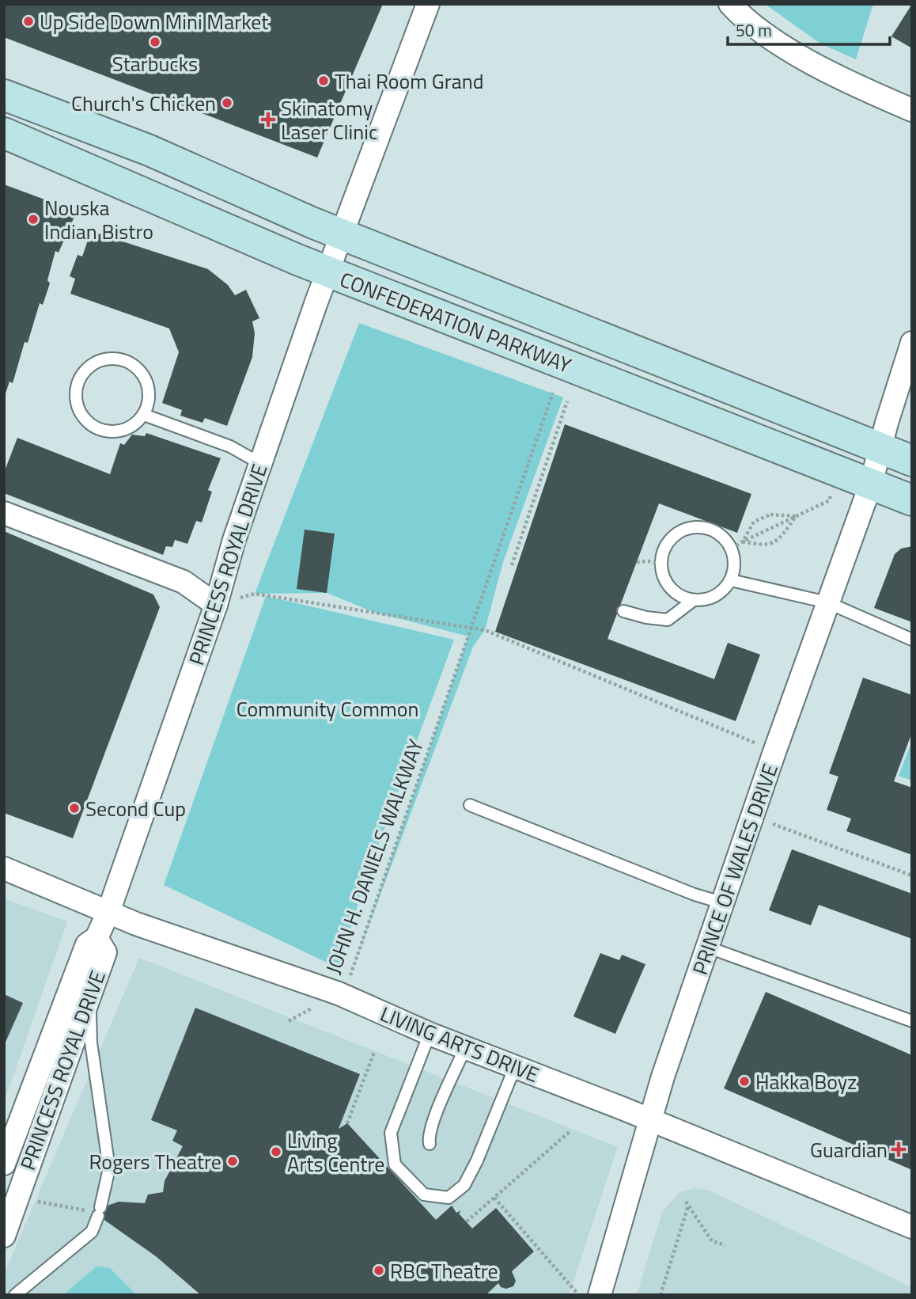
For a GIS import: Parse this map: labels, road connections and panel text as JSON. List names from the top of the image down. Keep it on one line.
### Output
{"streets":{"street":["CONFEDERATION PARKWAY","PRINCESS ROYAL DRIVE","PRINCE OF WALES DRIVE","LIVING ARTS DRIVE"],"path":["JOHN H. DANIELS WALKWAY"]},"crossings":[["CONFEDERATION PARKWAY","PRINCESS ROYAL DRIVE"],["CONFEDERATION PARKWAY","PRINCE OF WALES DRIVE"],["PRINCESS ROYAL DRIVE","LIVING ARTS DRIVE"],["JOHN H. DANIELS WALKWAY","LIVING ARTS DRIVE"],["PRINCE OF WALES DRIVE","LIVING ARTS DRIVE"]],"parks":["Community Common"],"places":{"other":["Up Side Down Mini Market","Starbucks","Thai Room Grand","Church's Chicken","Nouska Indian Bistro","Second Cup","Hakka Boyz","Living Arts Centre","Rogers Theatre","RBC Theatre"],"health":["Skinatomy Laser Clinic","Guardian"]},"scale_bar":"50 m"}
